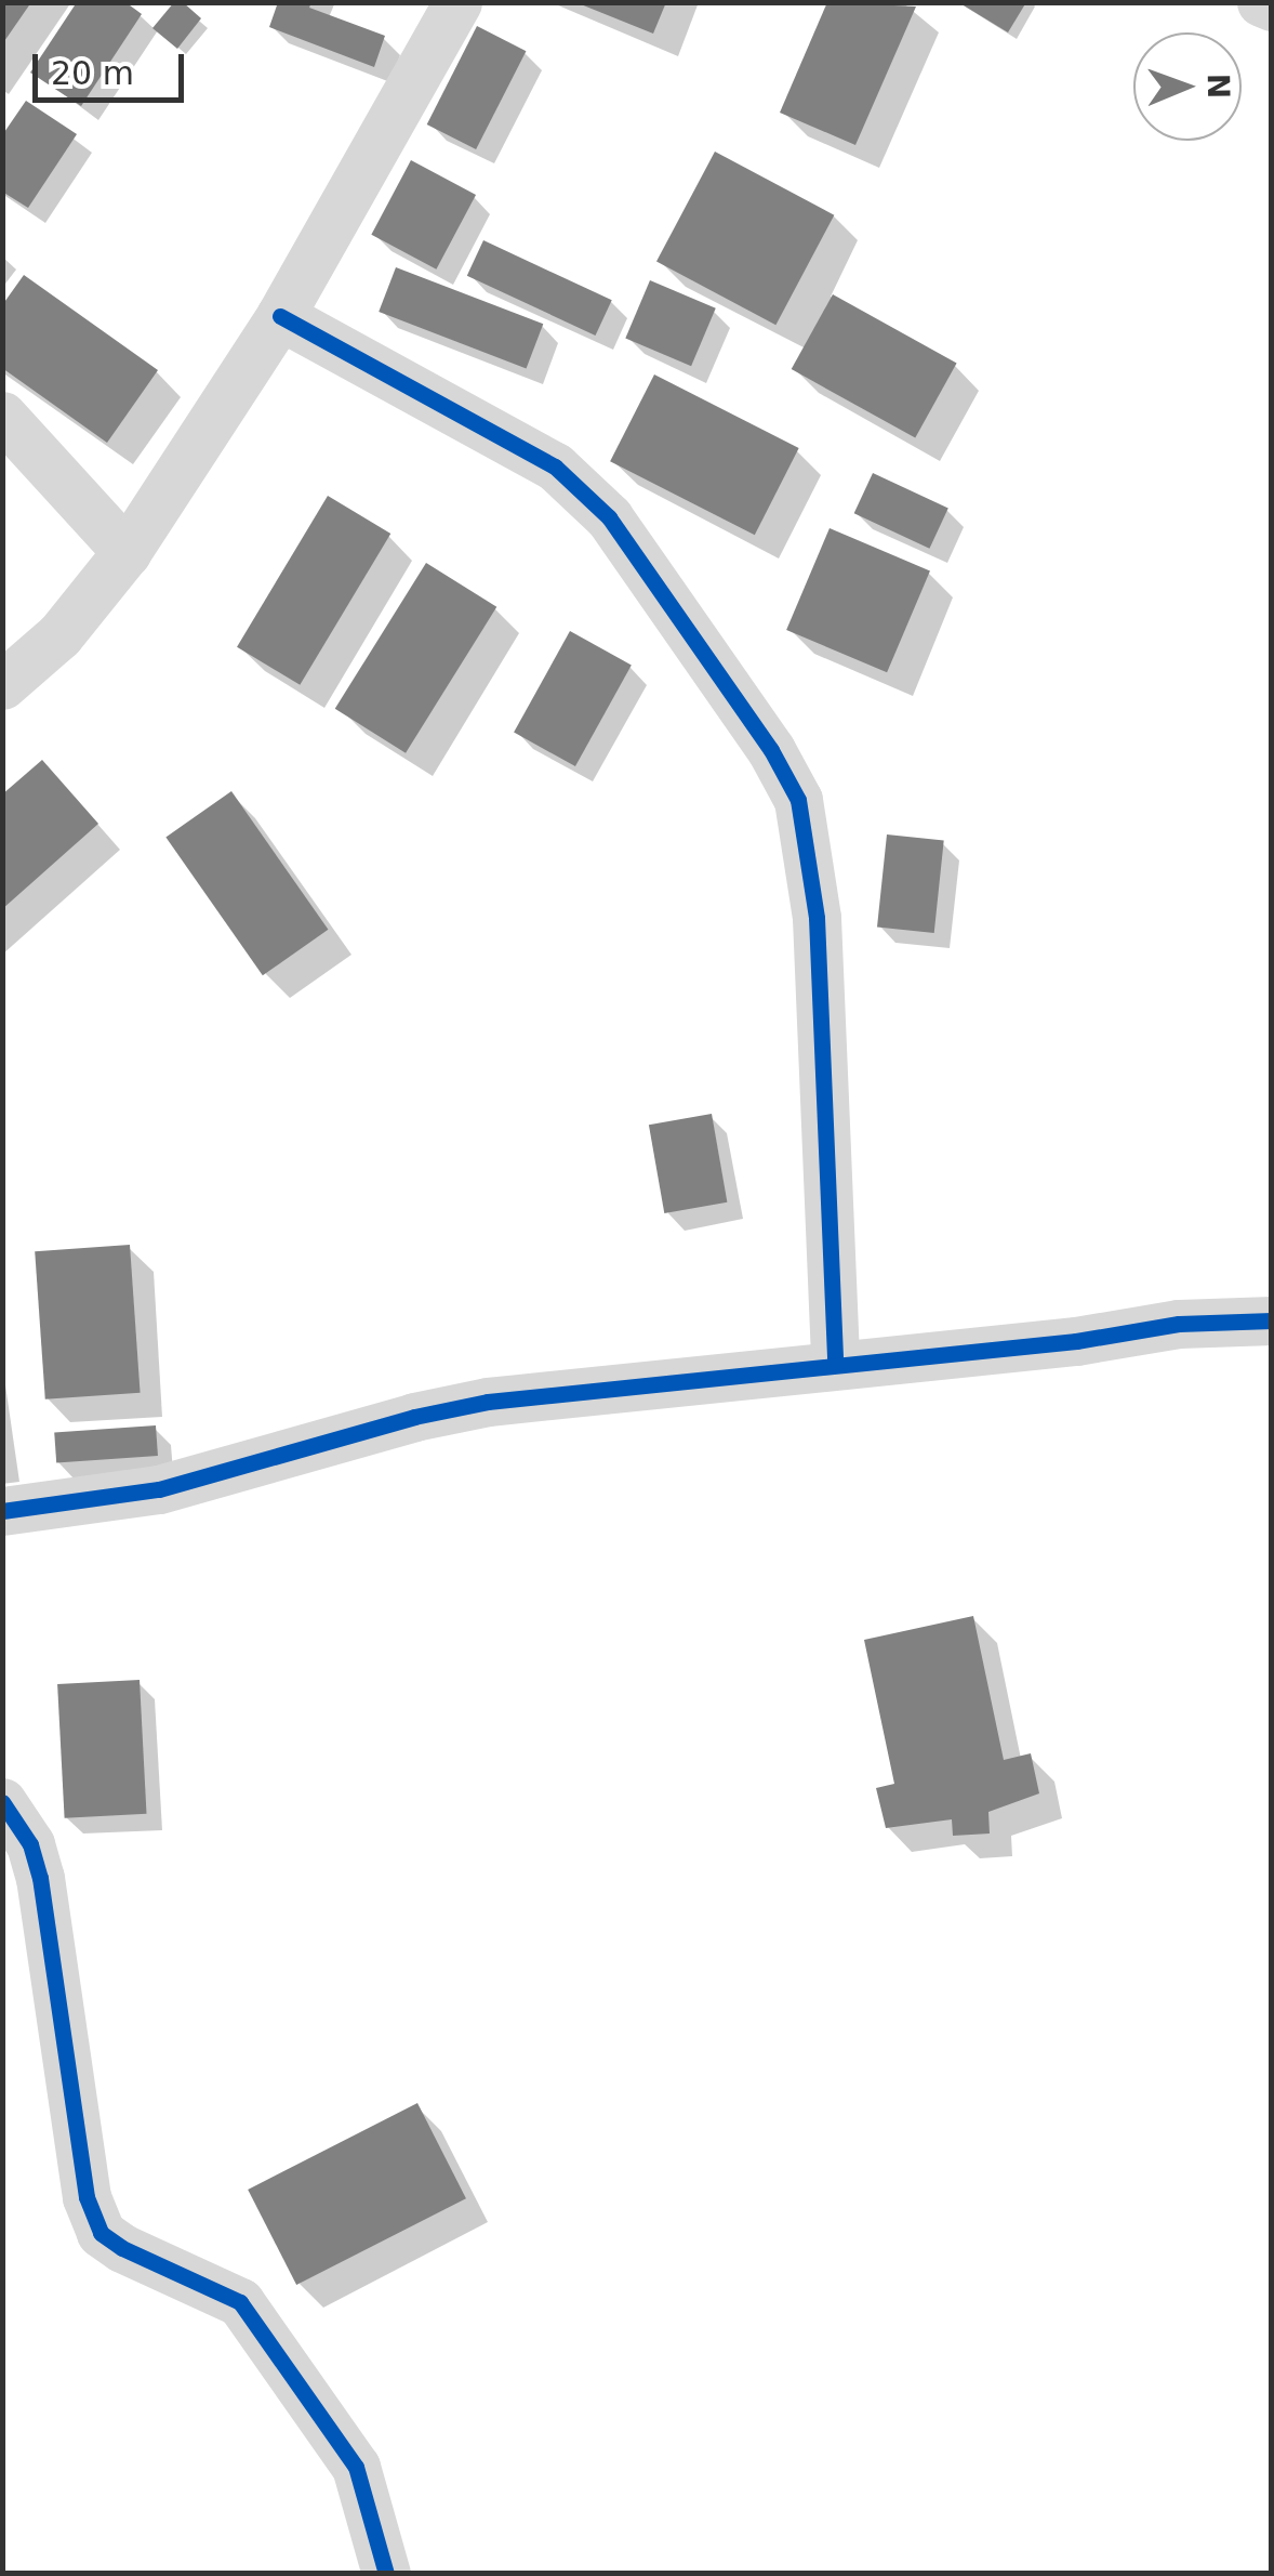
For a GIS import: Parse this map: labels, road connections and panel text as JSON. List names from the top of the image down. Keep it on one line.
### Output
{"scale_bar":"20 m","north":"right"}
